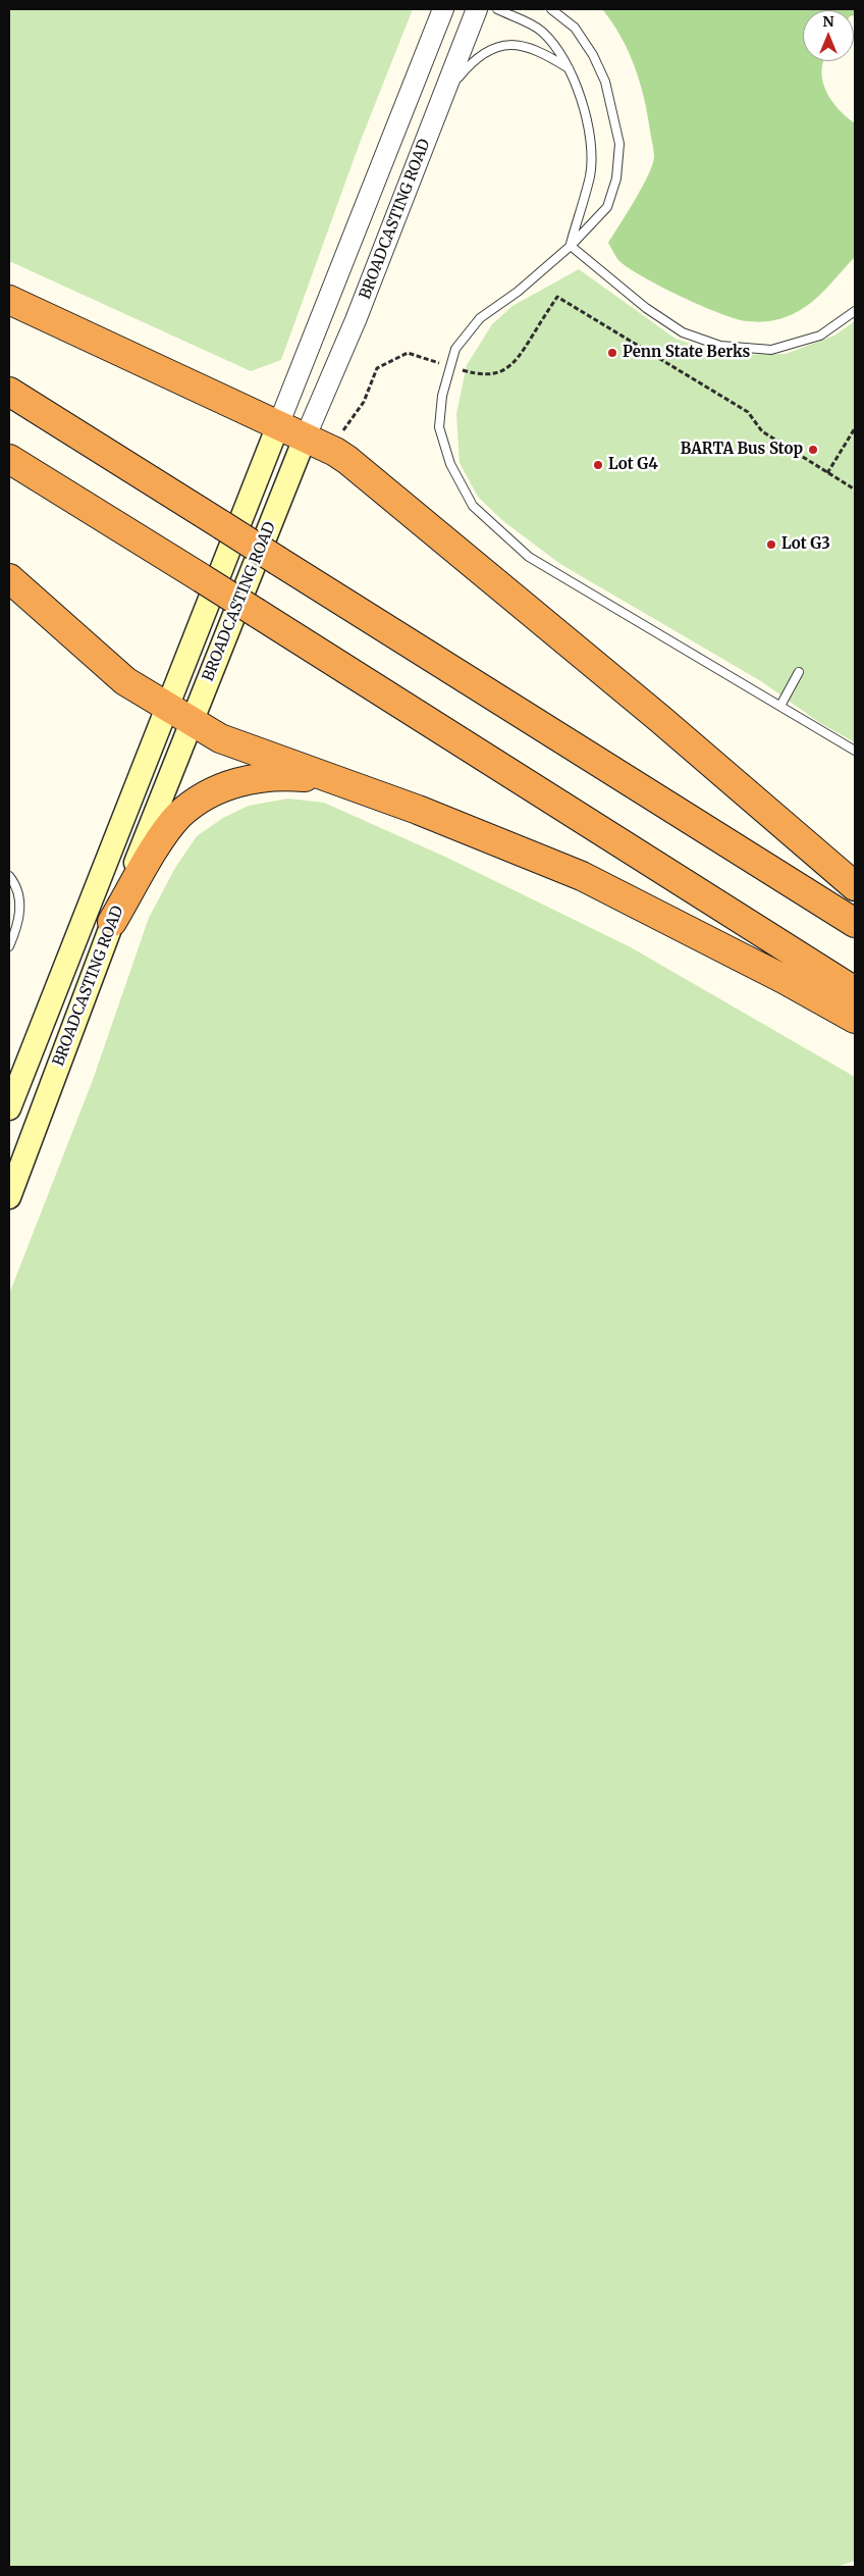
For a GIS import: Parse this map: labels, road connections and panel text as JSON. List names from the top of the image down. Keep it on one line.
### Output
{"streets":{"main road":["BROADCASTING ROAD"]},"places":["Penn State Berks","BARTA Bus Stop","Lot G4","Lot G3"],"north":"top"}
